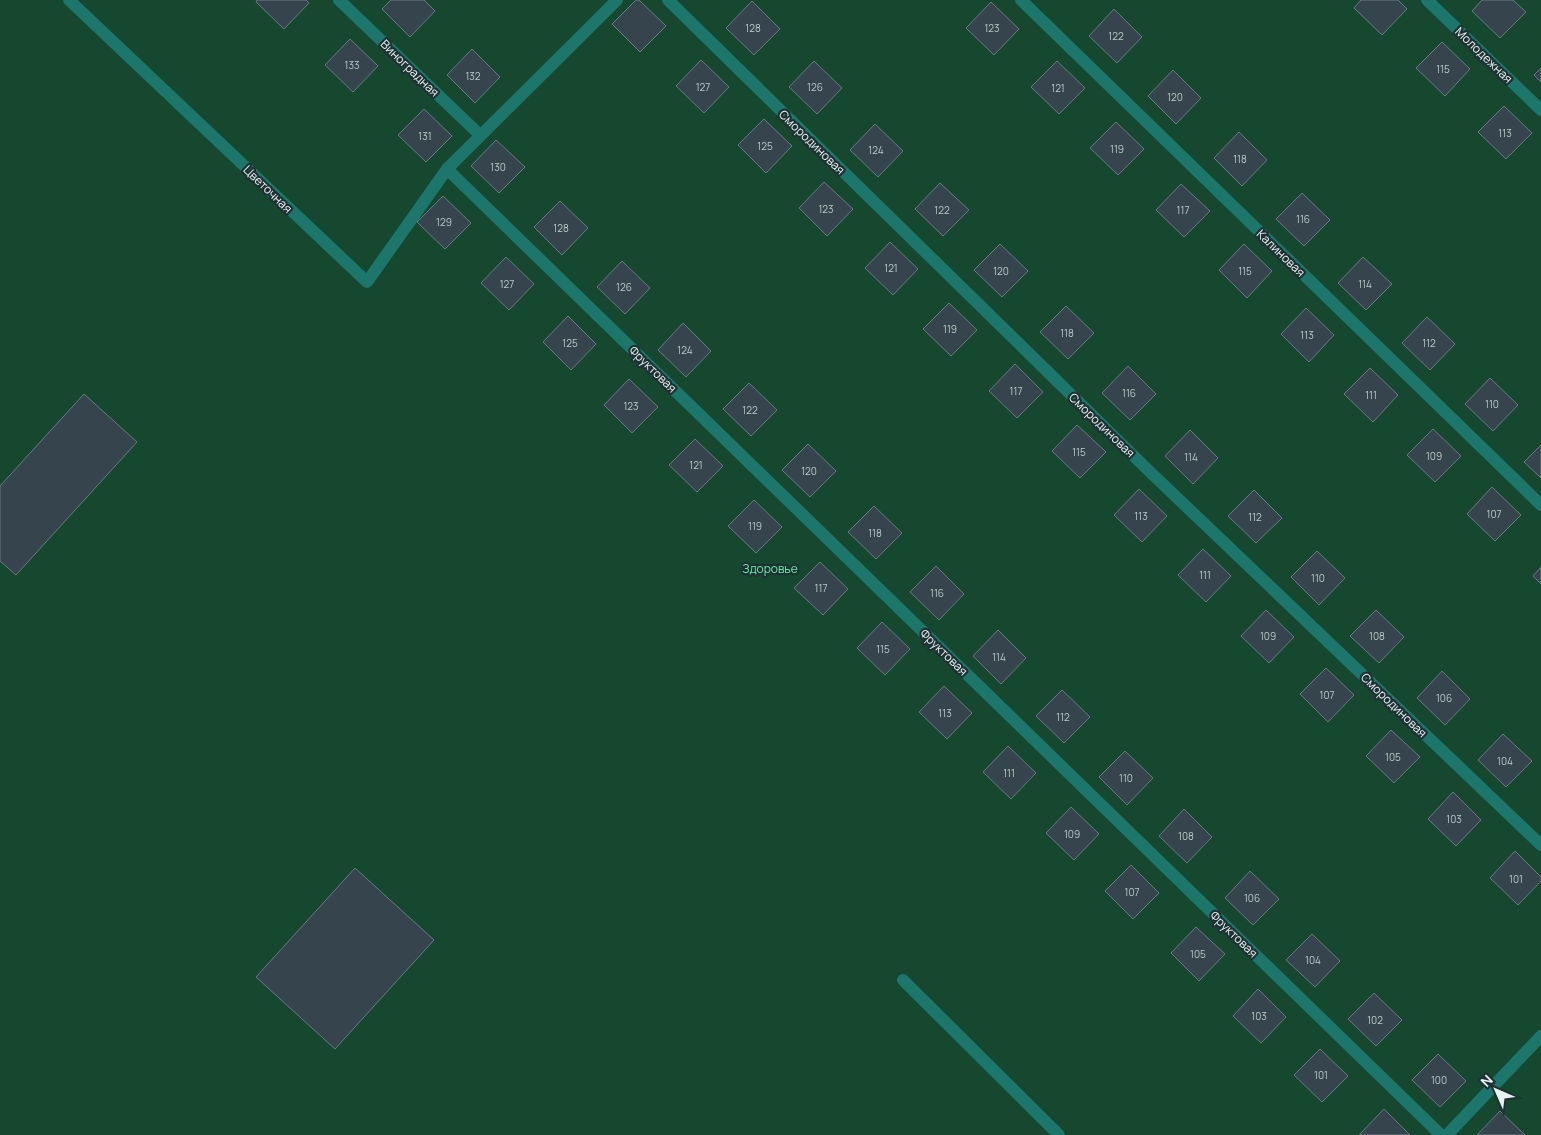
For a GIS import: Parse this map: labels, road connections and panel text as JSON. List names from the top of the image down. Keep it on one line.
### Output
{"streets":{"street":["Молодежная","Виноградная","Смородиновая","Цветочная","Калиновая","Фруктовая"]},"crossings":[["Цветочная","Фруктовая"]],"parks":["Здоровье"],"house_numbers":["128","123","122","133","115","132","127","126","121","120","113","131","125","119","124","118","130","123","122","117","116","129","128","121","120","115","127","114","126","119","118","113","125","112","124","117","116","111","110","123","122","115","109","114","121","120","107","113","112","119","118","111","110","117","116","109","108","115","114","107","106","113","112","105","104","111","110","103","109","108","101","107","106","105","104","103","102","101","100"],"north":"top left"}
